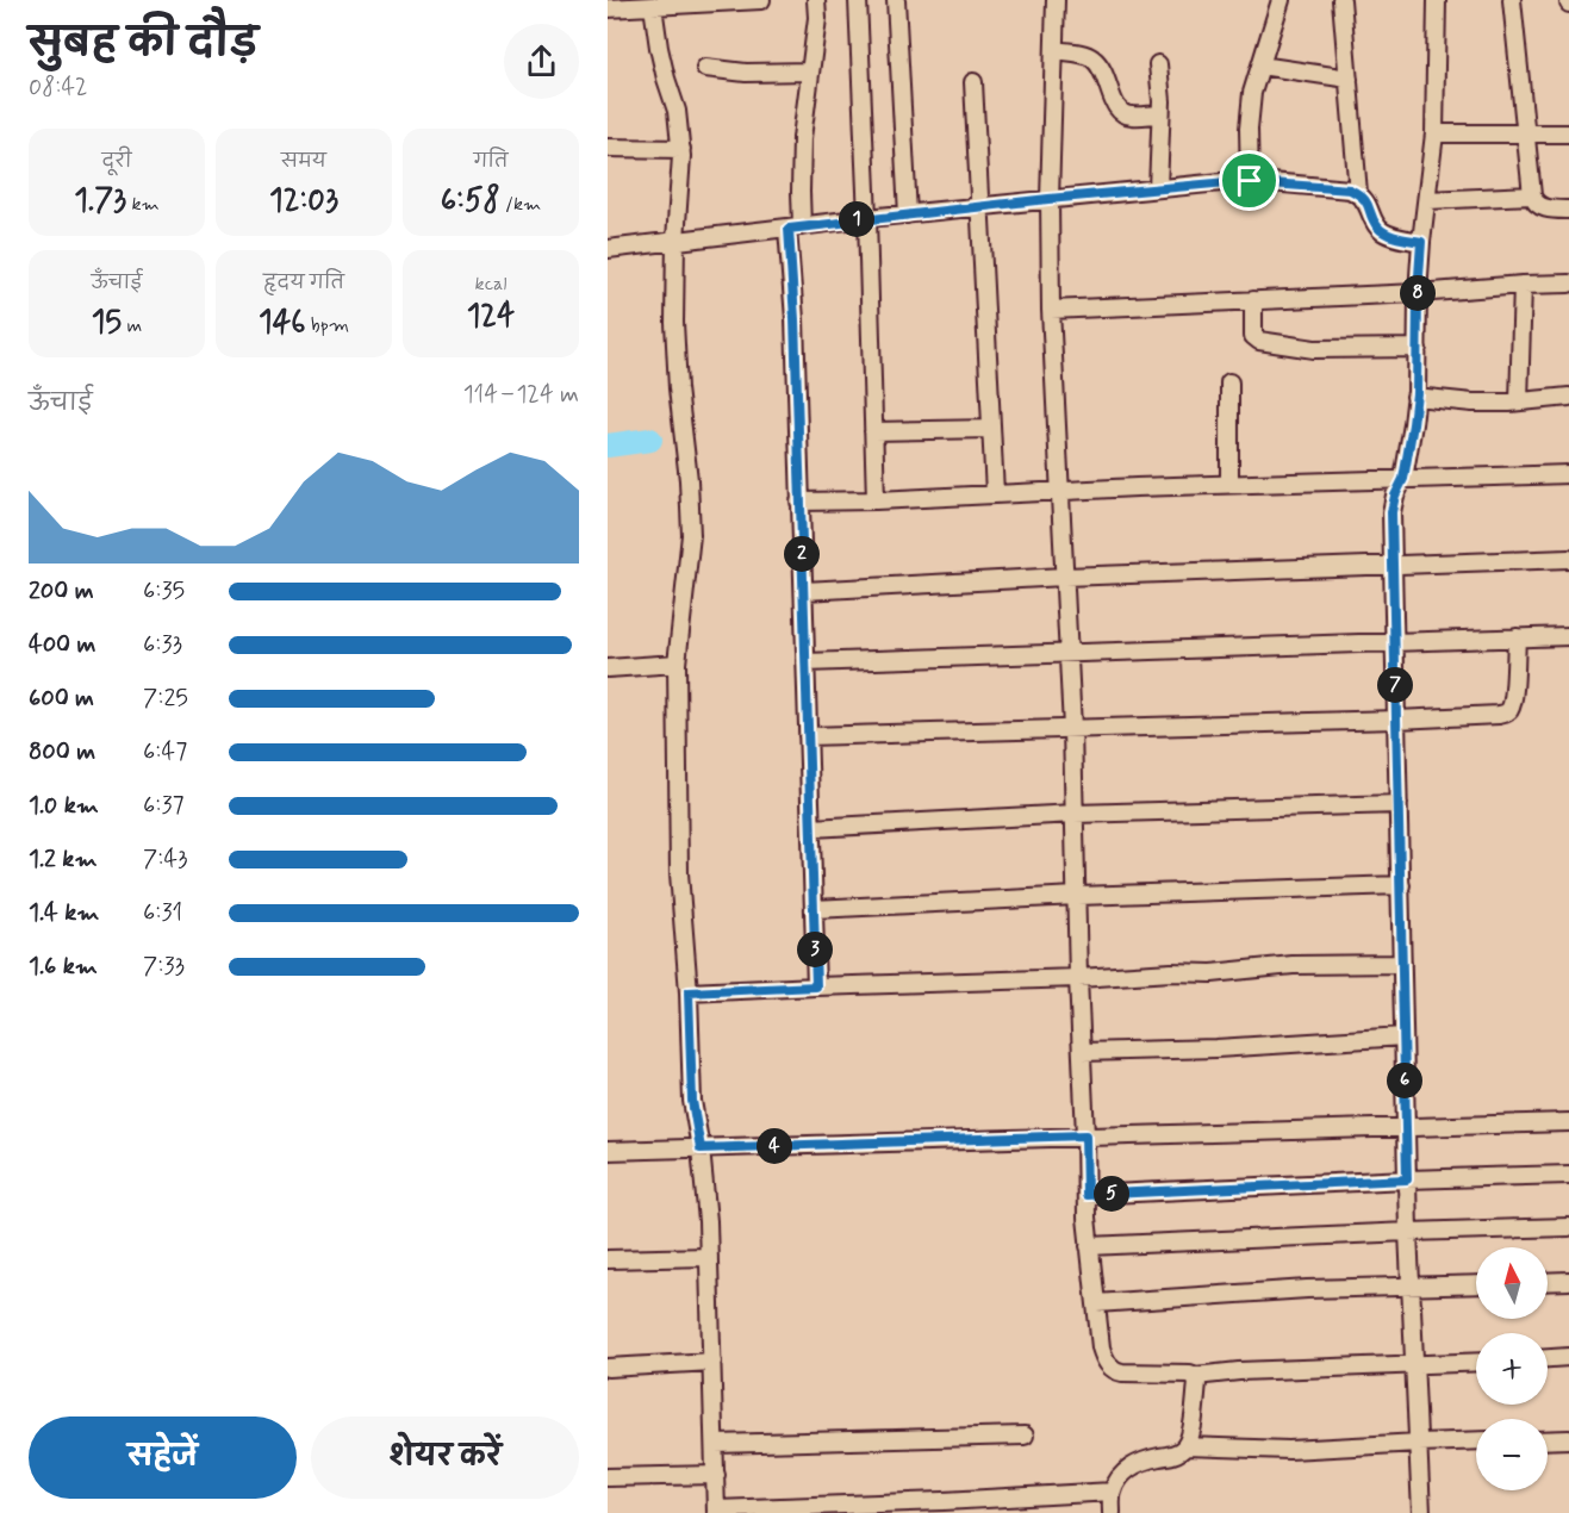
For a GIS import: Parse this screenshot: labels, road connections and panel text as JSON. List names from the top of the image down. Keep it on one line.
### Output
{"north":"top","page":{"heading":["सुबह की दौड़","08:42"],"stats":[["दूरी","1.73 km"],["समय","12:03"],["गति","6:58 /km"],["ऊँचाई","15 m"],["हृदय गति","146 bpm"],["kcal","124"]],"pins":["1","8","2","7","3","6","4","5"],"chart":["ऊँचाई","114–124 m"],"list":[{"name":"200 m","note":"6:35"},{"name":"400 m","note":"6:33"},{"name":"600 m","note":"7:25"},{"name":"800 m","note":"6:47"},{"name":"1.0 km","note":"6:37"},{"name":"1.2 km","note":"7:43"},{"name":"1.4 km","note":"6:31"},{"name":"1.6 km","note":"7:33"}],"map_buttons":["+","−"],"buttons":["सहेजें","शेयर करें"]}}
